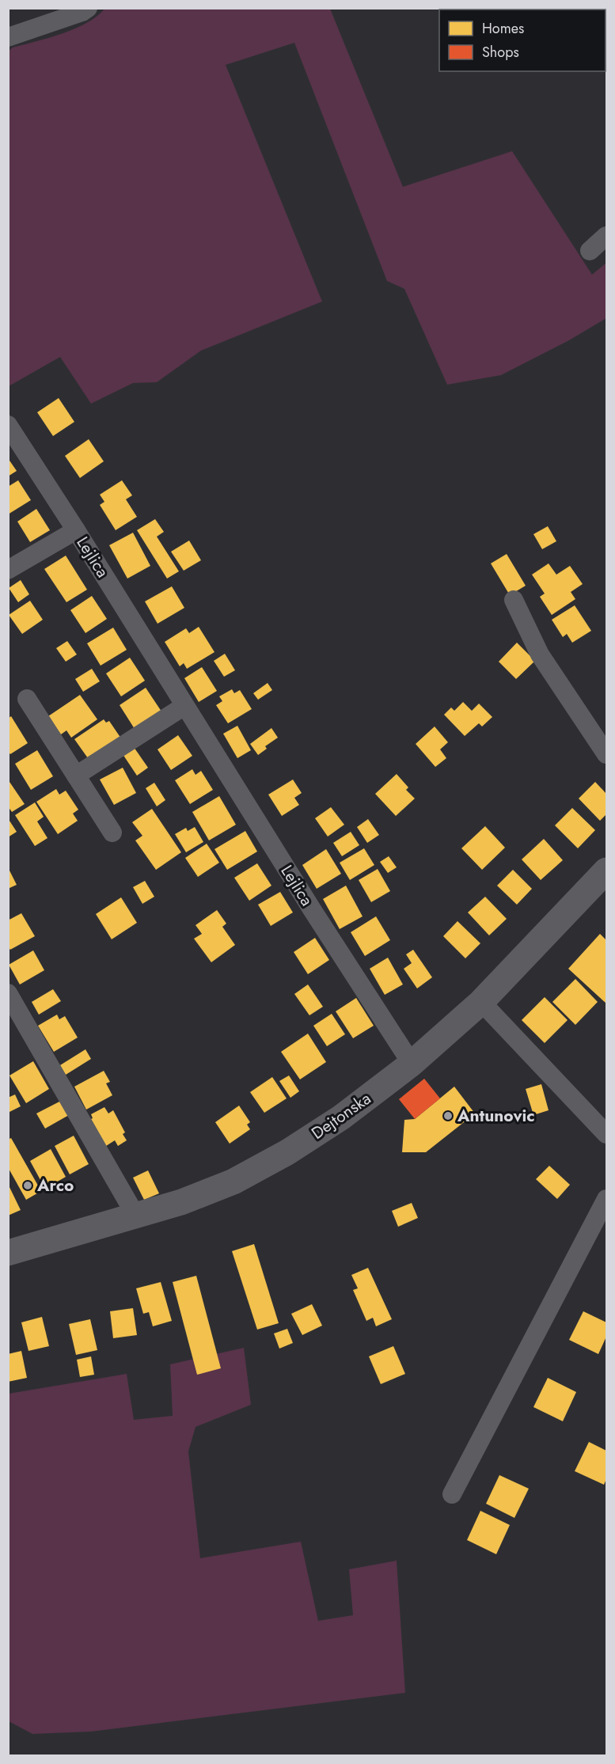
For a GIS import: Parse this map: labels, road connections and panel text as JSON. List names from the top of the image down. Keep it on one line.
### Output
{"streets":{"main road":["Dejtonska"],"street":["Lejlica"]},"crossings":[["Lejlica","Dejtonska"]],"places":["Antunovic","Arco"],"legend":["Homes","Shops"]}
